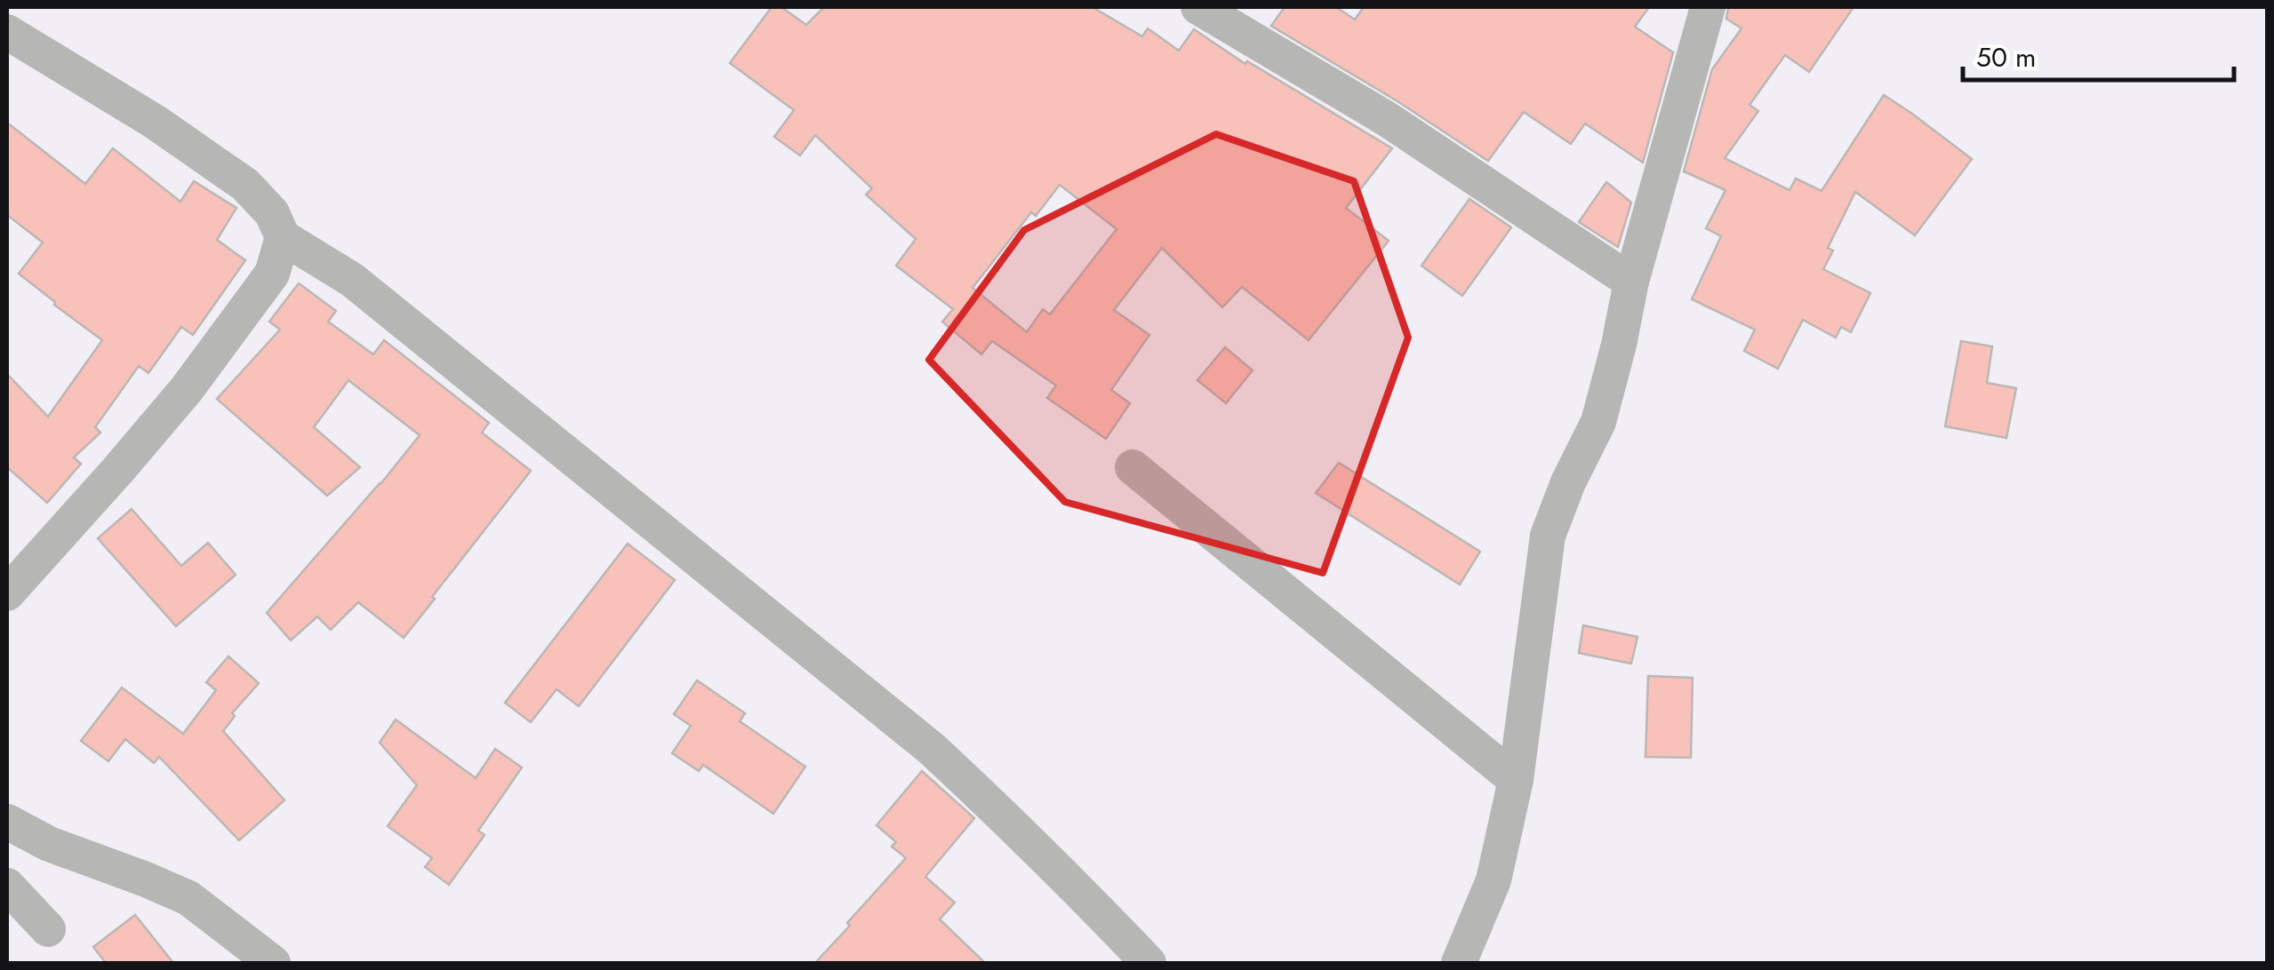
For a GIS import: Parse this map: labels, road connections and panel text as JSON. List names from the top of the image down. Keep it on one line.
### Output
{"scale_bar":"50 m"}
